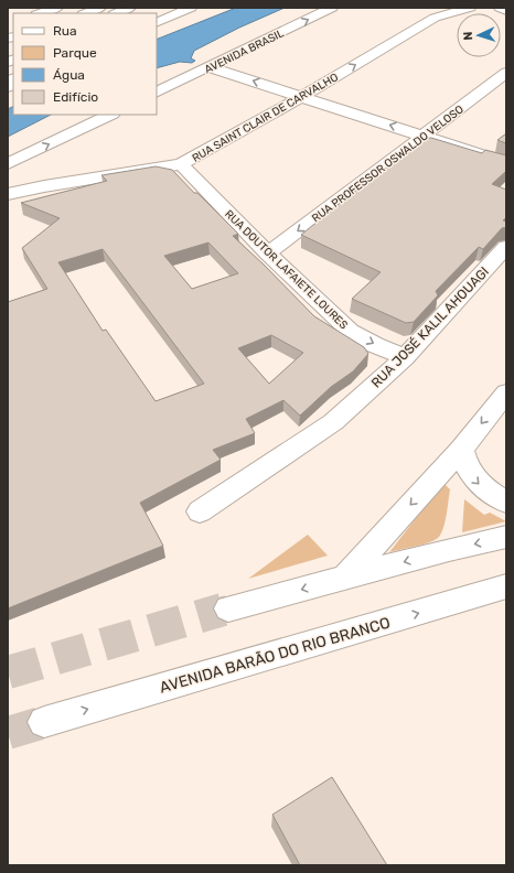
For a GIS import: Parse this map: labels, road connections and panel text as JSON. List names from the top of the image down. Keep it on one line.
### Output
{"streets":{"main road":["AVENIDA BRASIL","RUA SAINT CLAIR DE CARVALHO","RUA PROFESSOR OSWALDO VELOSO","RUA DOUTOR LAFAIETE LOURES","RUA JOSÉ KALIL AHOUAGI","AVENIDA BARÃO DO RIO BRANCO"]},"crossings":[["RUA SAINT CLAIR DE CARVALHO","RUA DOUTOR LAFAIETE LOURES"],["RUA PROFESSOR OSWALDO VELOSO","RUA DOUTOR LAFAIETE LOURES"],["RUA DOUTOR LAFAIETE LOURES","RUA JOSÉ KALIL AHOUAGI"]],"one_way":["AVENIDA BRASIL","RUA SAINT CLAIR DE CARVALHO","RUA PROFESSOR OSWALDO VELOSO"],"legend":["Rua","Parque","Água","Edifício"],"north":"left"}
